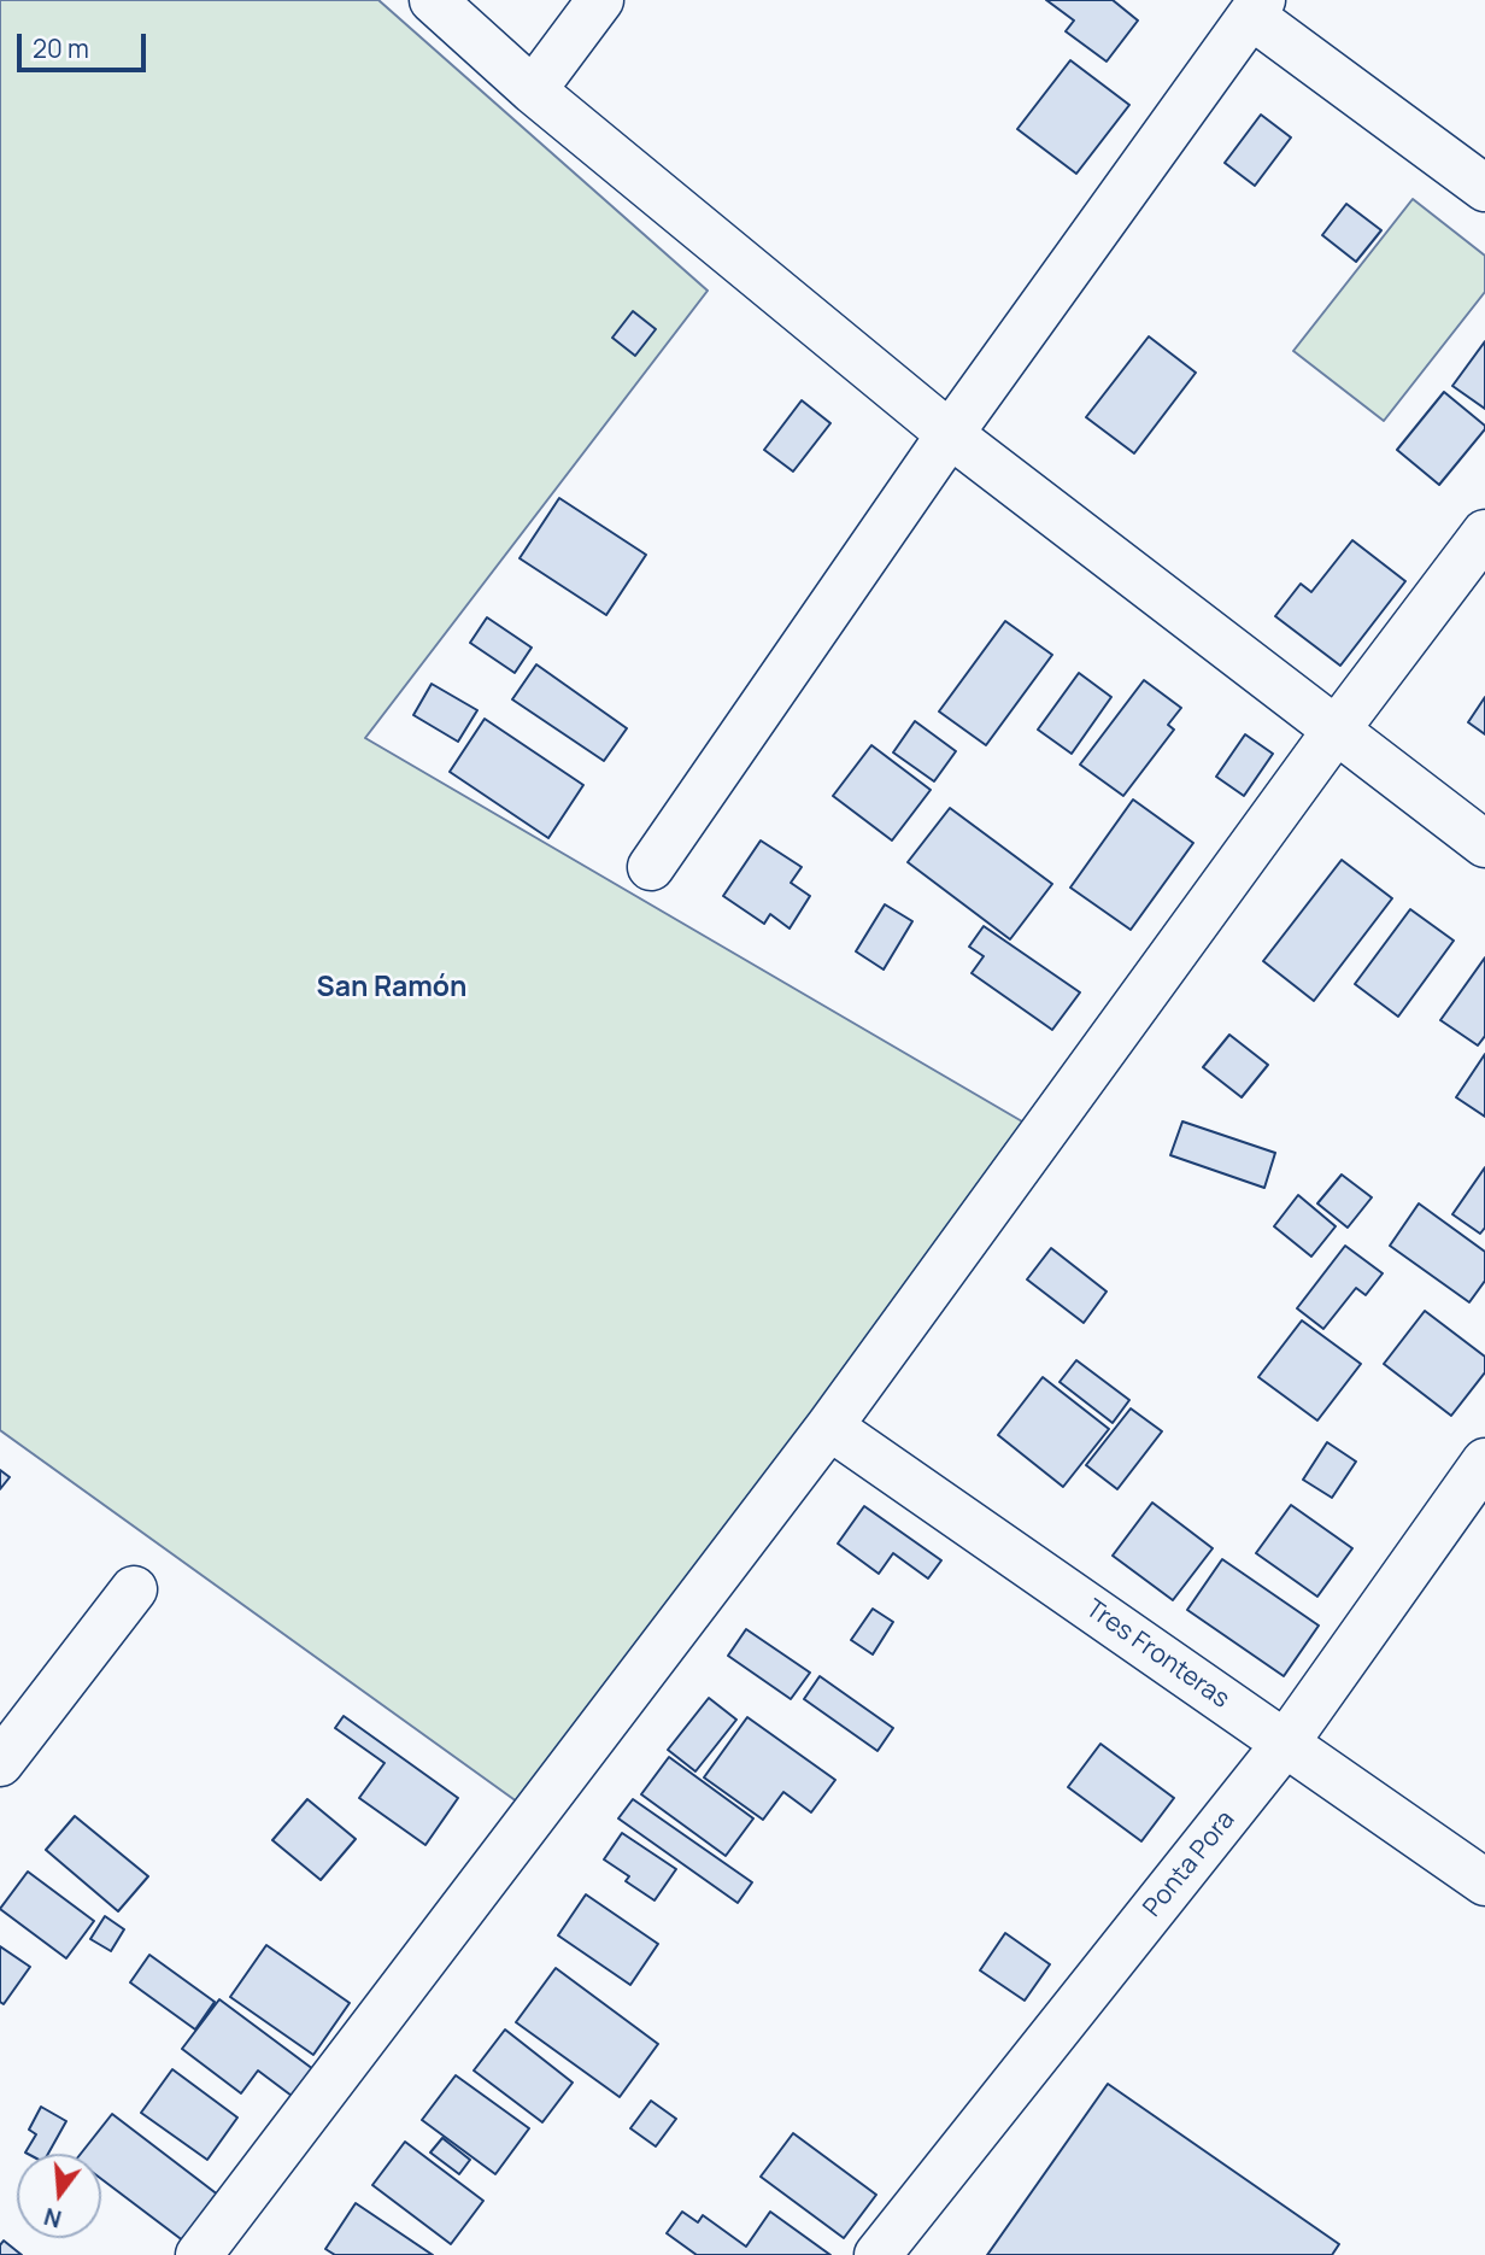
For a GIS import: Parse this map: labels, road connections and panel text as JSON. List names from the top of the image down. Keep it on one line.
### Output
{"streets":{"street":["Tres Fronteras","Ponta Pora"]},"crossings":[["Tres Fronteras","Ponta Pora"]],"districts":["San Ramón"],"scale_bar":"20 m","north":"bottom"}
